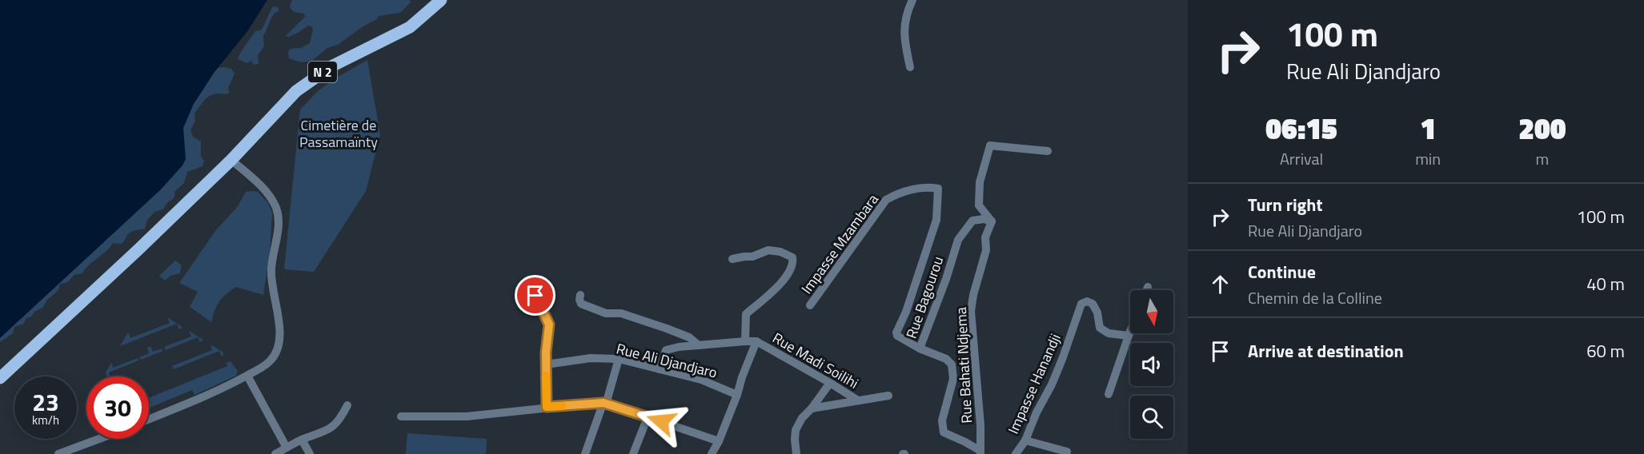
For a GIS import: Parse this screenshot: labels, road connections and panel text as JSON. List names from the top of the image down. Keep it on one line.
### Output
{"streets":{"main road":["N 2"],"street":["Impasse Mzambara","Rue Bagourou","Rue Ali Djandjaro","Rue Madi Soilihi","Rue Bahati Ndjema","Impasse Hanandji"]},"crossings":[["Impasse Mzambara","Rue Bagourou"],["Rue Bagourou","Rue Bahati Ndjema"],["Rue Ali Djandjaro","Rue Madi Soilihi"]],"parks":["Cimetière de Passamaïnty"],"north":"bottom","page":{"turn":["100 m","Rue Ali Djandjaro"],"eta":["06:15","Arrival","1","min","200","m"],"list":[{"name":"Turn right","note":"Rue Ali Djandjaro","value":"100 m"},{"name":"Continue","note":"Chemin de la Colline","value":"40 m"},{"name":"Arrive at destination","value":"60 m"}],"speed":"23 km/h","limit":"30"}}
